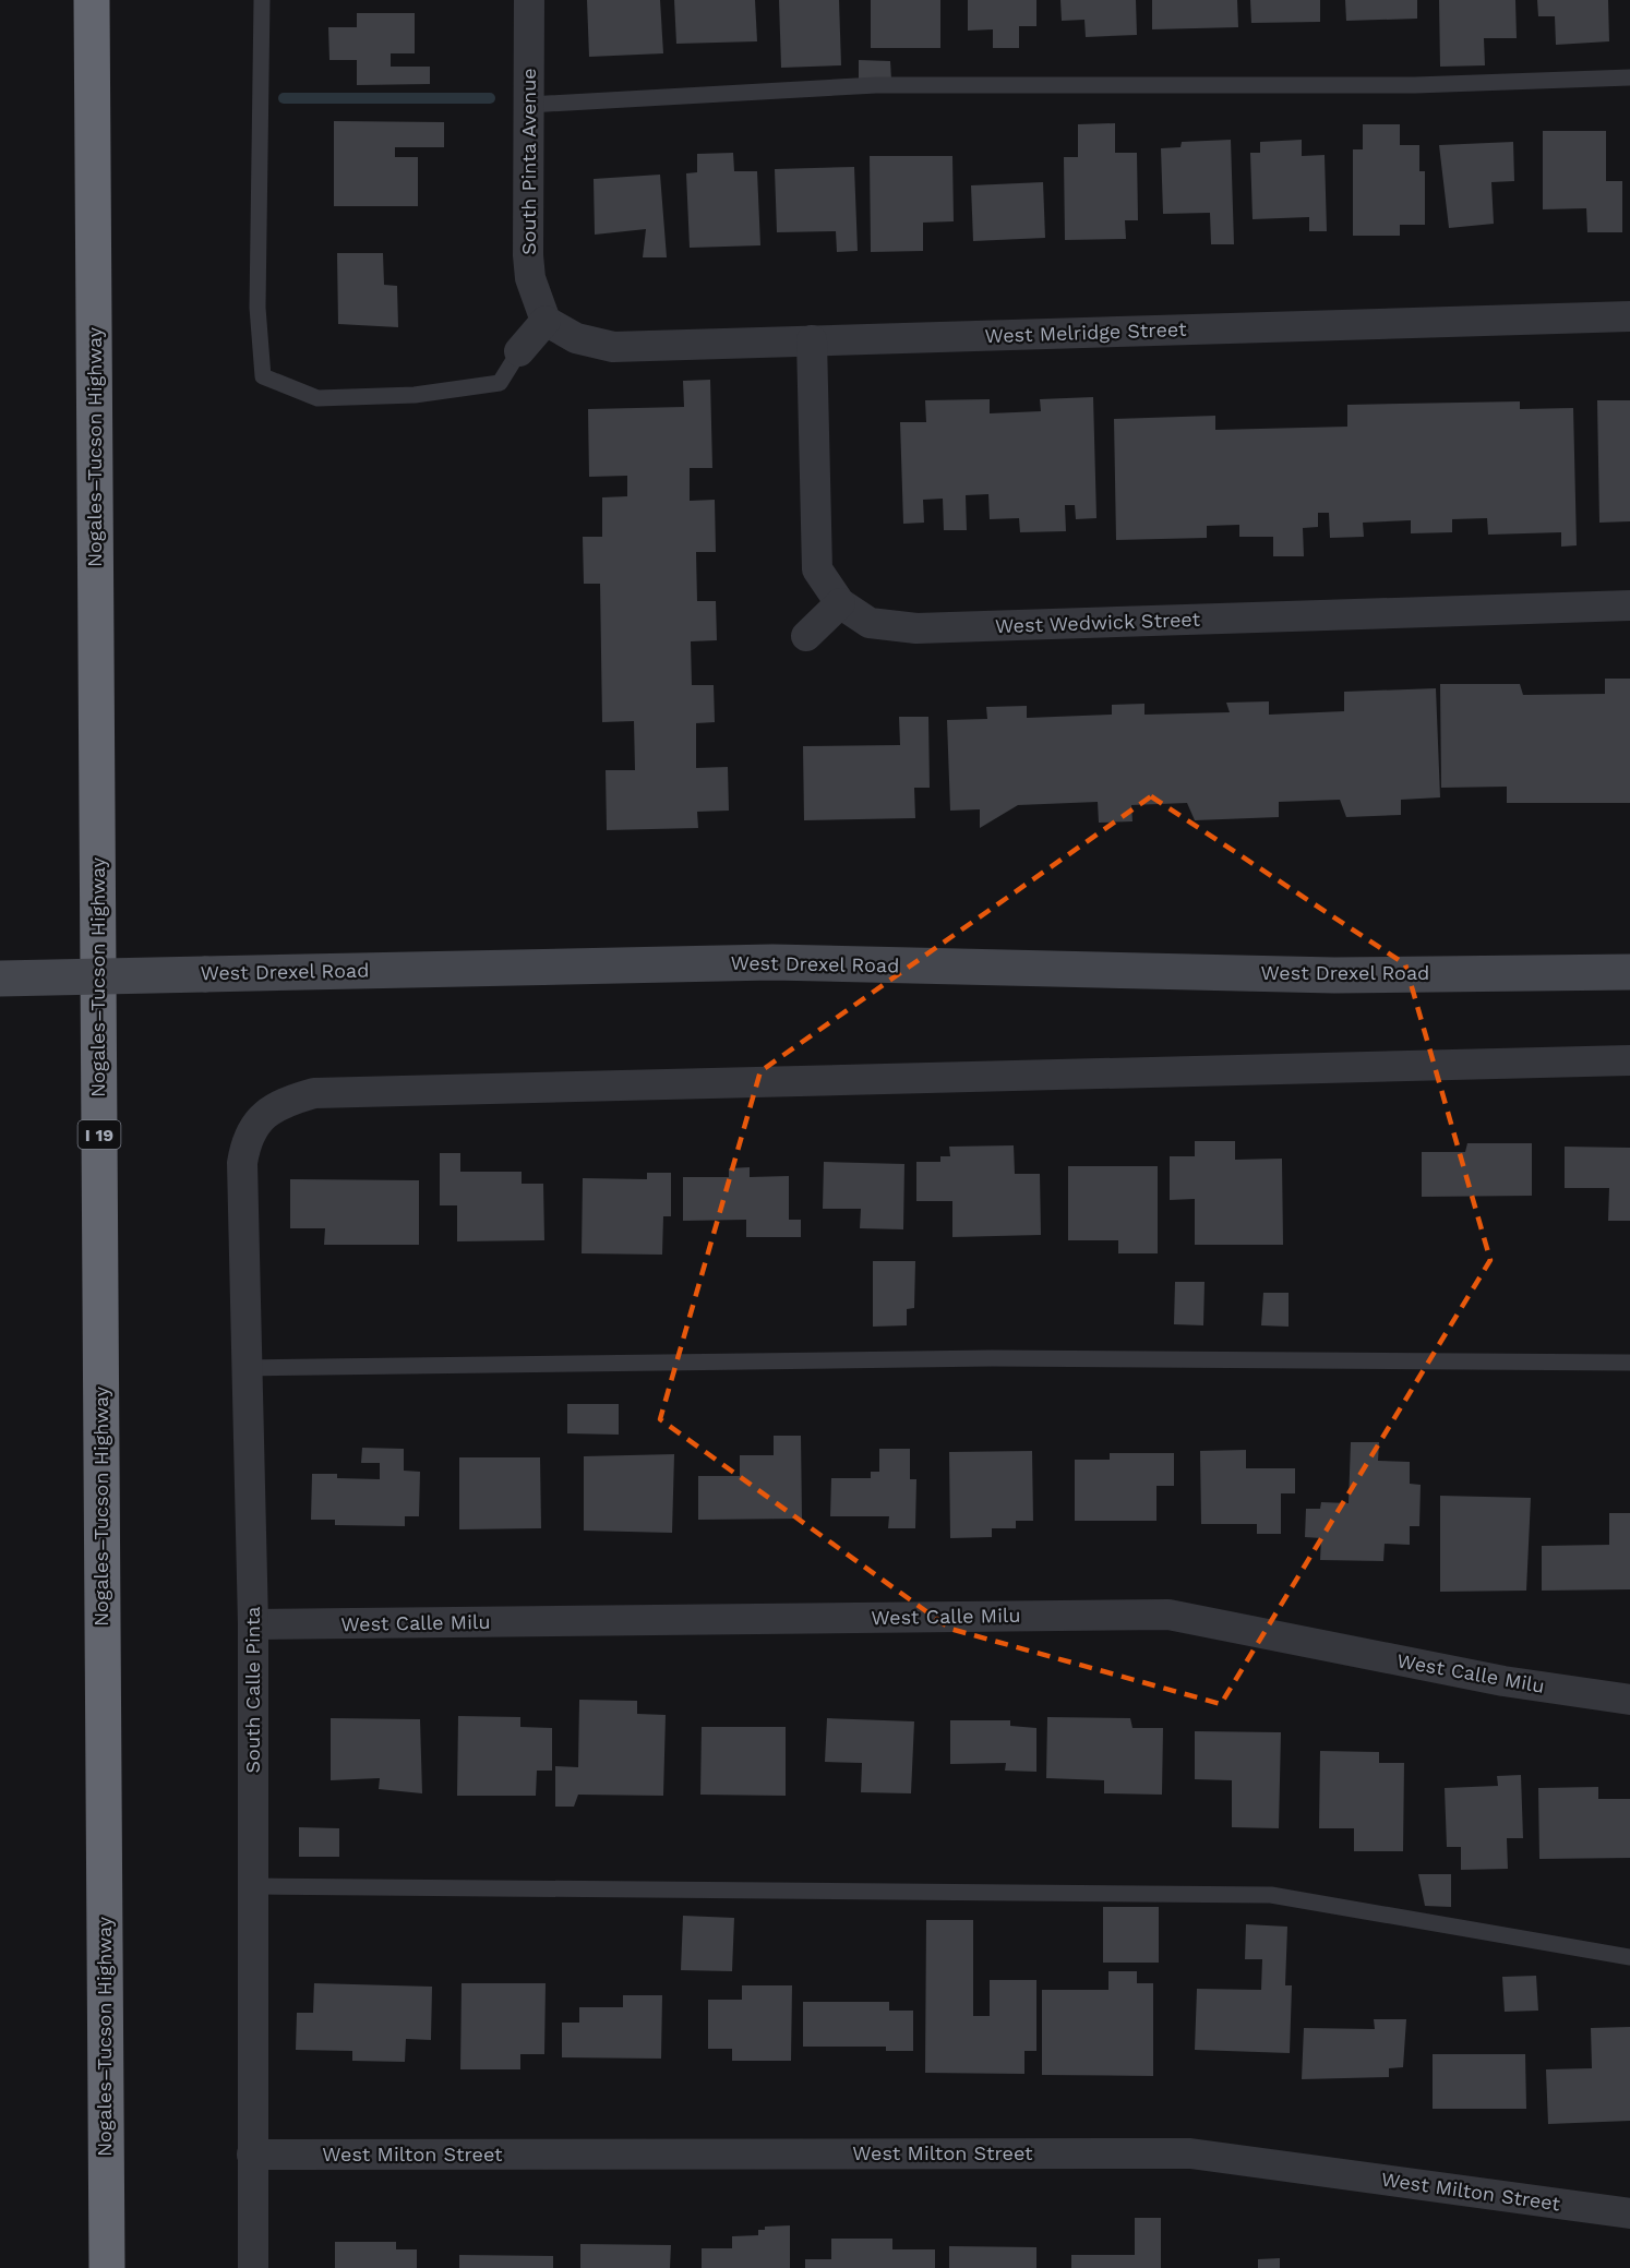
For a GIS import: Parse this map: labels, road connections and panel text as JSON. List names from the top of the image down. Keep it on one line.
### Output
{"streets":{"highway":["Nogales–Tucson Highway","I 19"],"street":["South Pinta Avenue","West Melridge Street","West Wedwick Street","West Drexel Road","West Calle Milu","South Calle Pinta","West Milton Street"]},"crossings":[["South Pinta Avenue","West Melridge Street"],["West Melridge Street","West Wedwick Street"],["West Calle Milu","South Calle Pinta"],["South Calle Pinta","West Milton Street"]]}
